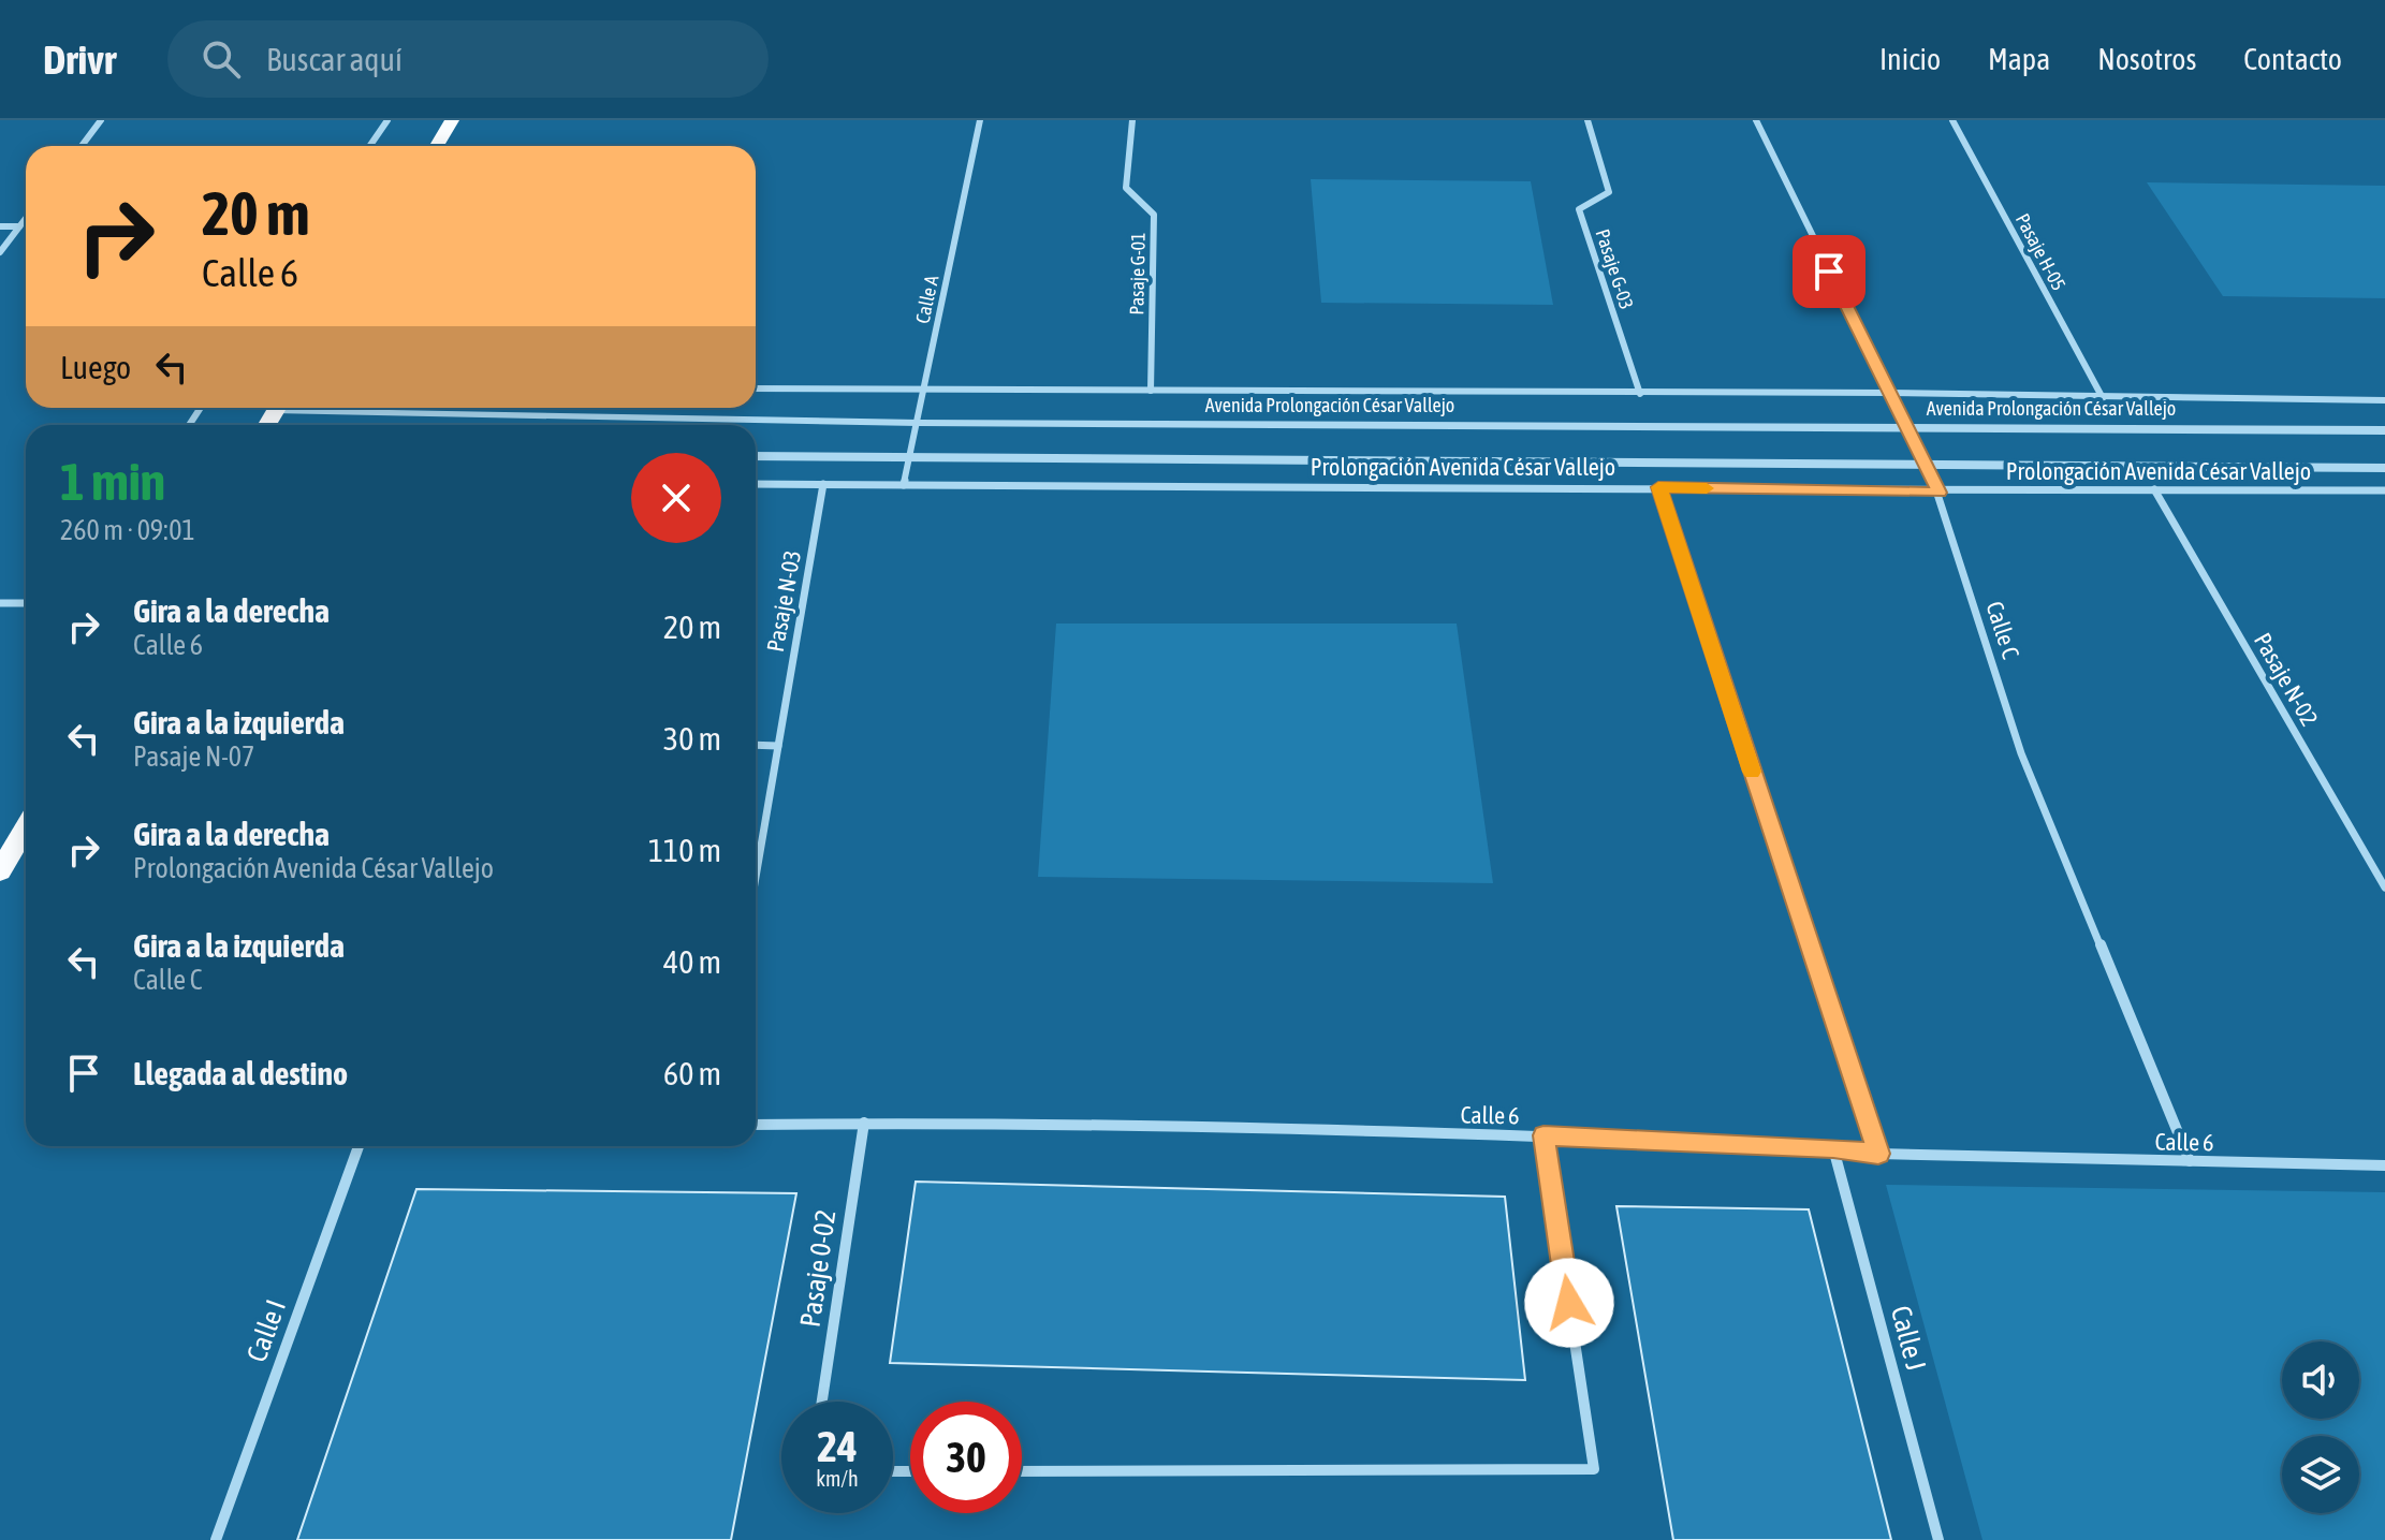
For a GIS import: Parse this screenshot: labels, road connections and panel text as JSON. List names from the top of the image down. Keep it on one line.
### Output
{"streets":{"street":["Pasaje H-05","Pasaje G-03","Pasaje G-01","Calle A","Avenida Prolongación César Vallejo","Prolongación Avenida César Vallejo","Pasaje N-03","Calle C","Pasaje N-02","Calle 6","Pasaje 0-02","Calle I","Calle J"]},"crossings":[["Pasaje H-05","Avenida Prolongación César Vallejo"],["Pasaje G-03","Avenida Prolongación César Vallejo"],["Pasaje G-01","Avenida Prolongación César Vallejo"],["Calle A","Avenida Prolongación César Vallejo"],["Calle A","Prolongación Avenida César Vallejo"],["Avenida Prolongación César Vallejo","Calle C"],["Prolongación Avenida César Vallejo","Pasaje N-03"],["Prolongación Avenida César Vallejo","Calle C"],["Prolongación Avenida César Vallejo","Pasaje N-02"],["Calle C","Calle 6"],["Calle 6","Pasaje 0-02"],["Calle 6","Calle J"]],"page":{"header":"Drivr","search":"Buscar aquí","nav":["Inicio","Mapa","Nosotros","Contacto"],"turn":["20 m","Calle 6"],"then":"Luego","heading":["1 min","260 m · 09:01"],"list":[{"name":"Gira a la derecha","note":"Calle 6","value":"20 m"},{"name":"Gira a la izquierda","note":"Pasaje N-07","value":"30 m"},{"name":"Gira a la derecha","note":"Prolongación Avenida César Vallejo","value":"110 m"},{"name":"Gira a la izquierda","note":"Calle C","value":"40 m"},{"name":"Llegada al destino","value":"60 m"}],"speed":"24 km/h","limit":"30"}}
